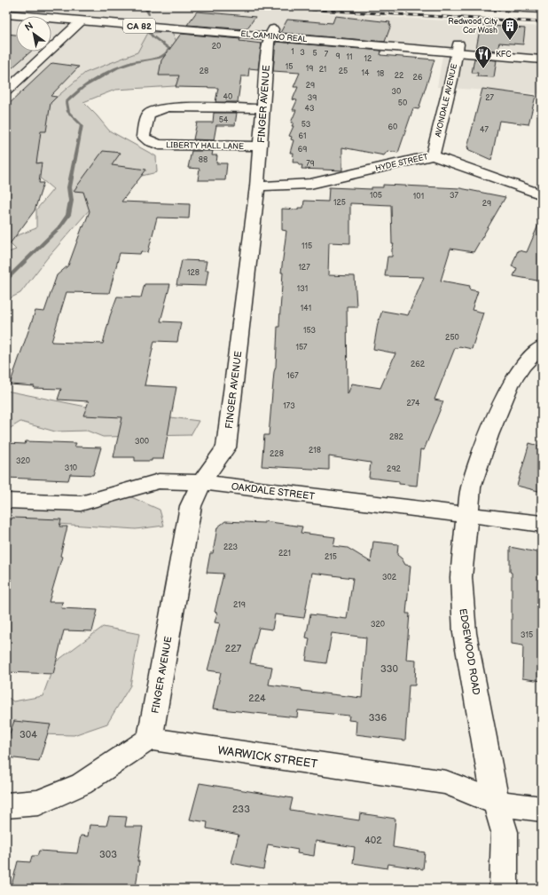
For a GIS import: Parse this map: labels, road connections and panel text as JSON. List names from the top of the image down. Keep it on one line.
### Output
{"streets":{"street":["CA 82","EL CAMINO REAL","AVONDALE AVENUE","FINGER AVENUE","LIBERTY HALL LANE","HYDE STREET","OAKDALE STREET","EDGEWOOD ROAD","WARWICK STREET"]},"crossings":[["EL CAMINO REAL","AVONDALE AVENUE"],["EL CAMINO REAL","FINGER AVENUE"],["AVONDALE AVENUE","HYDE STREET"],["FINGER AVENUE","LIBERTY HALL LANE"],["FINGER AVENUE","HYDE STREET"],["FINGER AVENUE","OAKDALE STREET"],["FINGER AVENUE","WARWICK STREET"],["OAKDALE STREET","EDGEWOOD ROAD"],["EDGEWOOD ROAD","WARWICK STREET"]],"places":{"building":["Redwood City Car Wash"],"restaurant":["KFC"]},"house_numbers":["20","1","3","5","7","9","11","12","15","19","21","28","25","14","18","22","26","29","30","40","39","27","50","43","54","53","60","47","61","69","88","79","105","37","101","125","29","115","127","128","131","141","153","250","157","262","167","274","173","282","300","218","228","320","310","292","223","221","215","302","219","320","315","227","330","224","336","304","233","402","303"],"north":"top left"}
